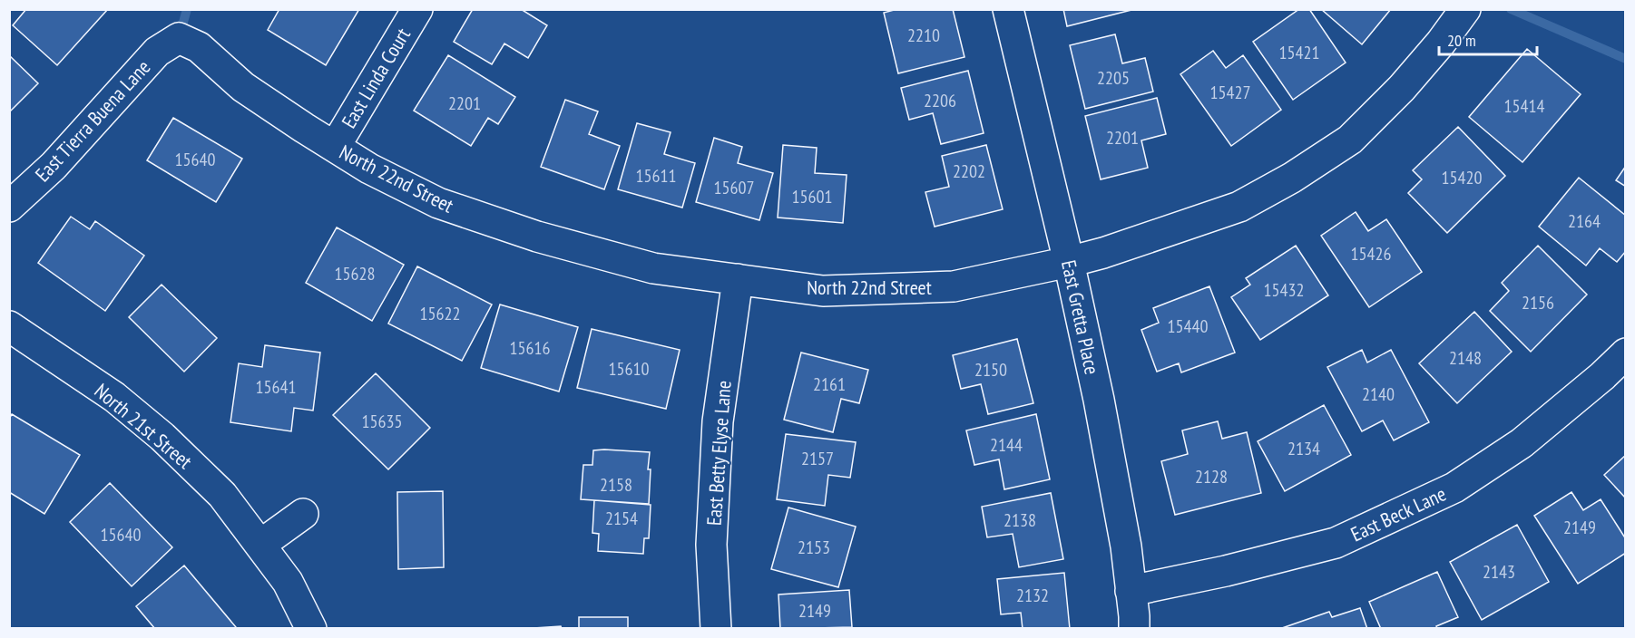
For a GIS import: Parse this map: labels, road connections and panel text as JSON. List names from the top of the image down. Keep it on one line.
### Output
{"streets":{"street":["East Linda Court","East Tierra Buena Lane","North 22nd Street","East Gretta Place","North 21st Street","East Betty Elyse Lane","East Beck Lane"]},"crossings":[["East Linda Court","North 22nd Street"],["East Tierra Buena Lane","North 22nd Street"],["North 22nd Street","East Gretta Place"],["North 22nd Street","East Betty Elyse Lane"],["East Gretta Place","East Beck Lane"]],"house_numbers":["2210","15421","2205","15427","2206","2201","15414","2201","15640","2202","15611","15420","15607","15601","2164","15426","15628","15432","2156","15622","15440","15616","2148","15610","2150","2161","15641","2140","15635","2144","2134","2157","2128","2158","2154","2138","2149","15640","2153","2143","2132","2149"],"scale_bar":"20 m"}
